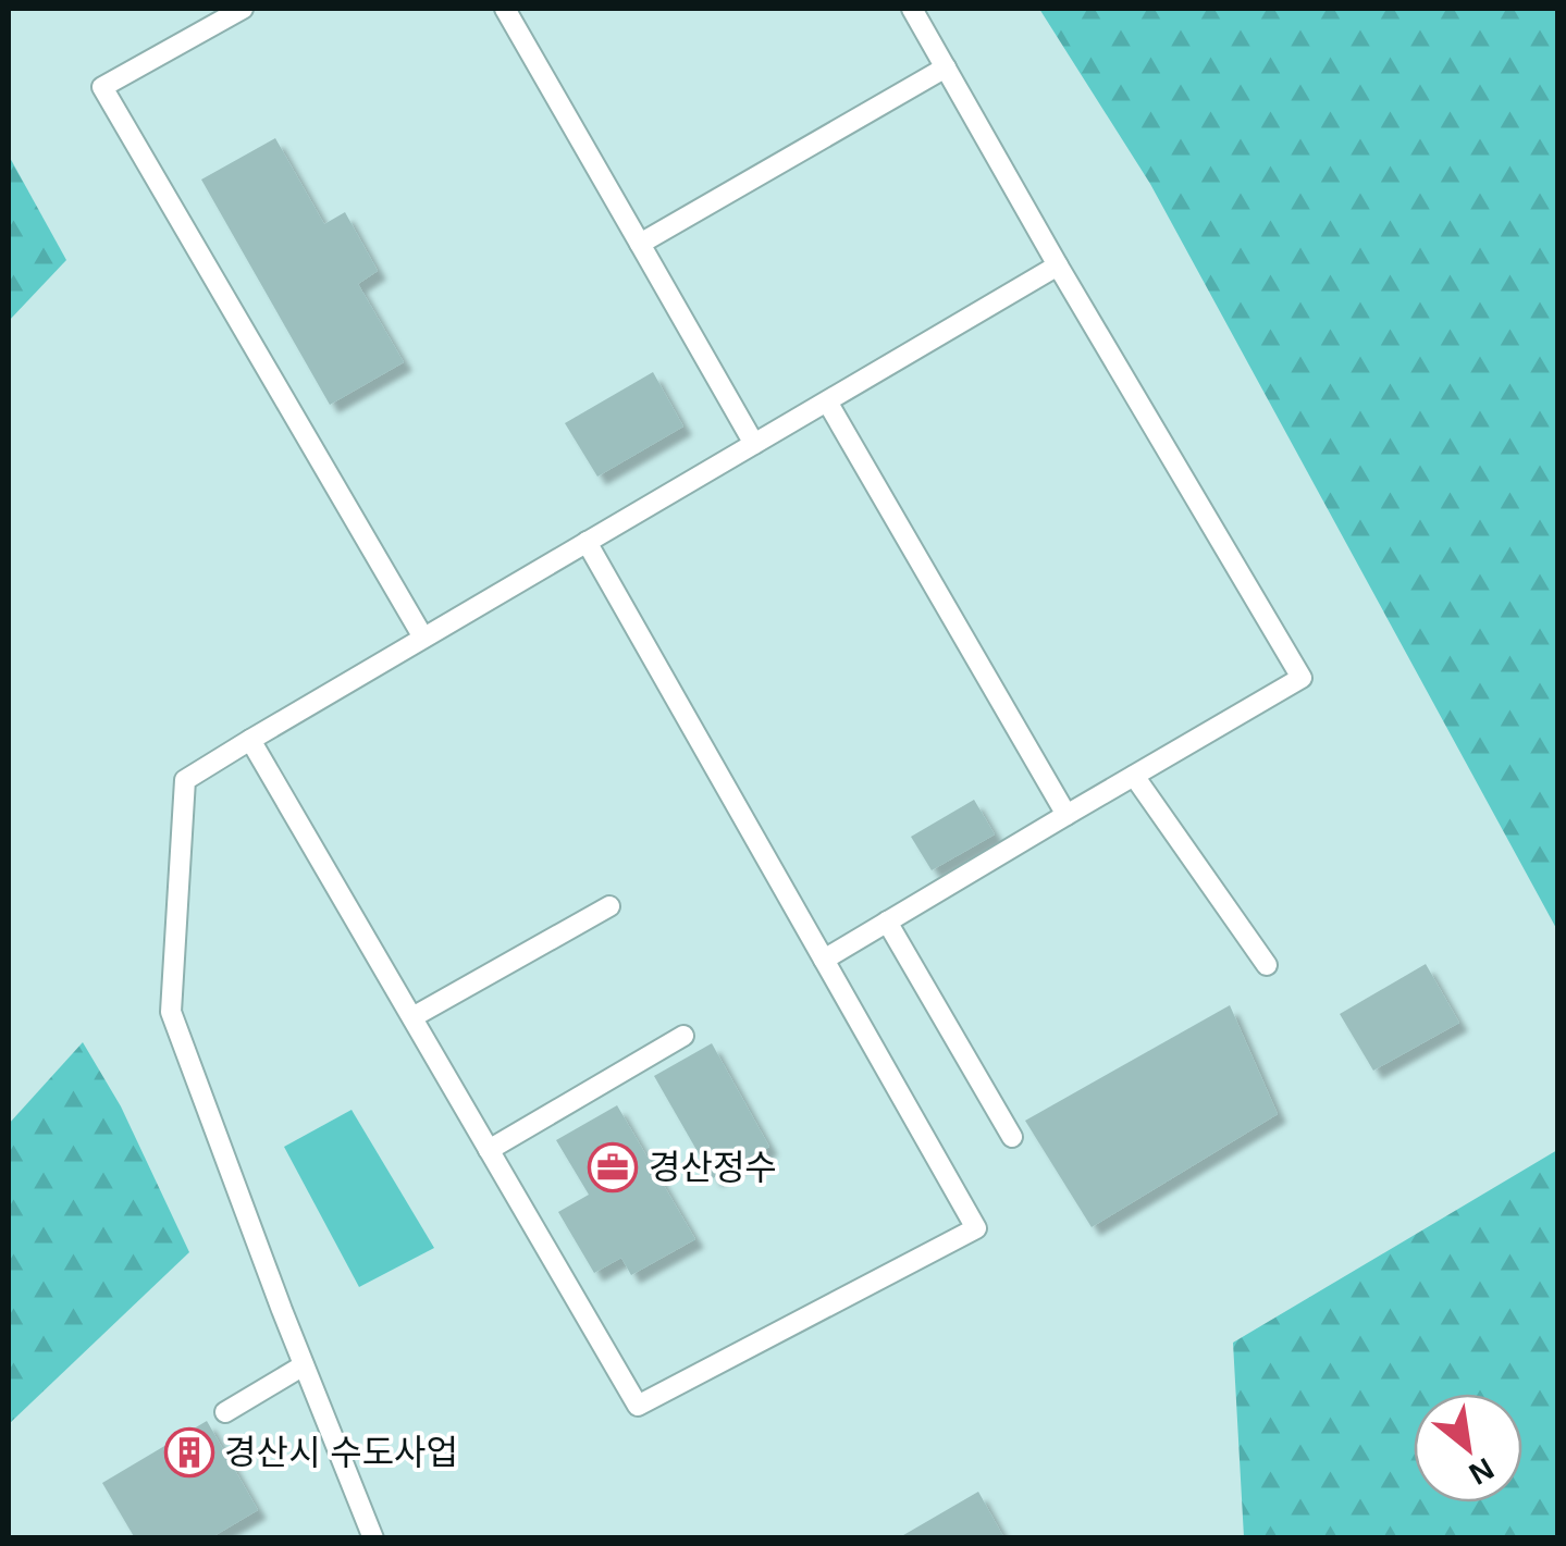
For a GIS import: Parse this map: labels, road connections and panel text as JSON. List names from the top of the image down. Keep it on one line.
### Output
{"places":{"office":["경산정수"],"building":["경산시 수도사업"]},"north":"bottom right"}
